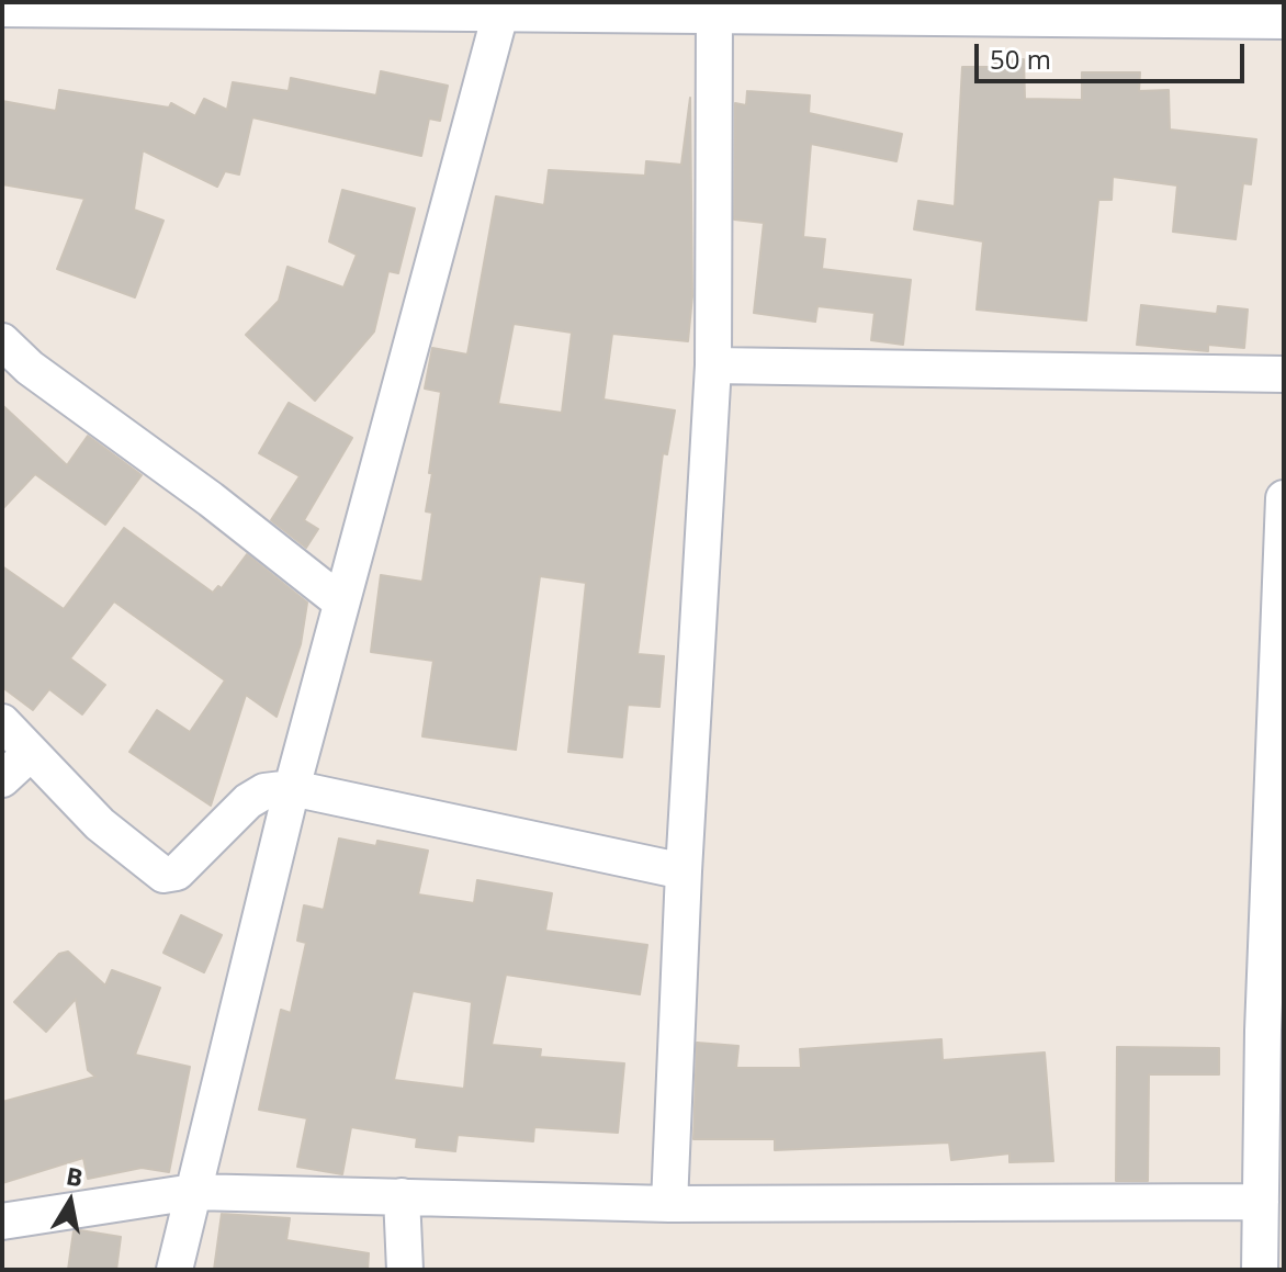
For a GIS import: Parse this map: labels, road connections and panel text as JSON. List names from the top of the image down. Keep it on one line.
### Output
{"scale_bar":"50 m","north":"top"}
